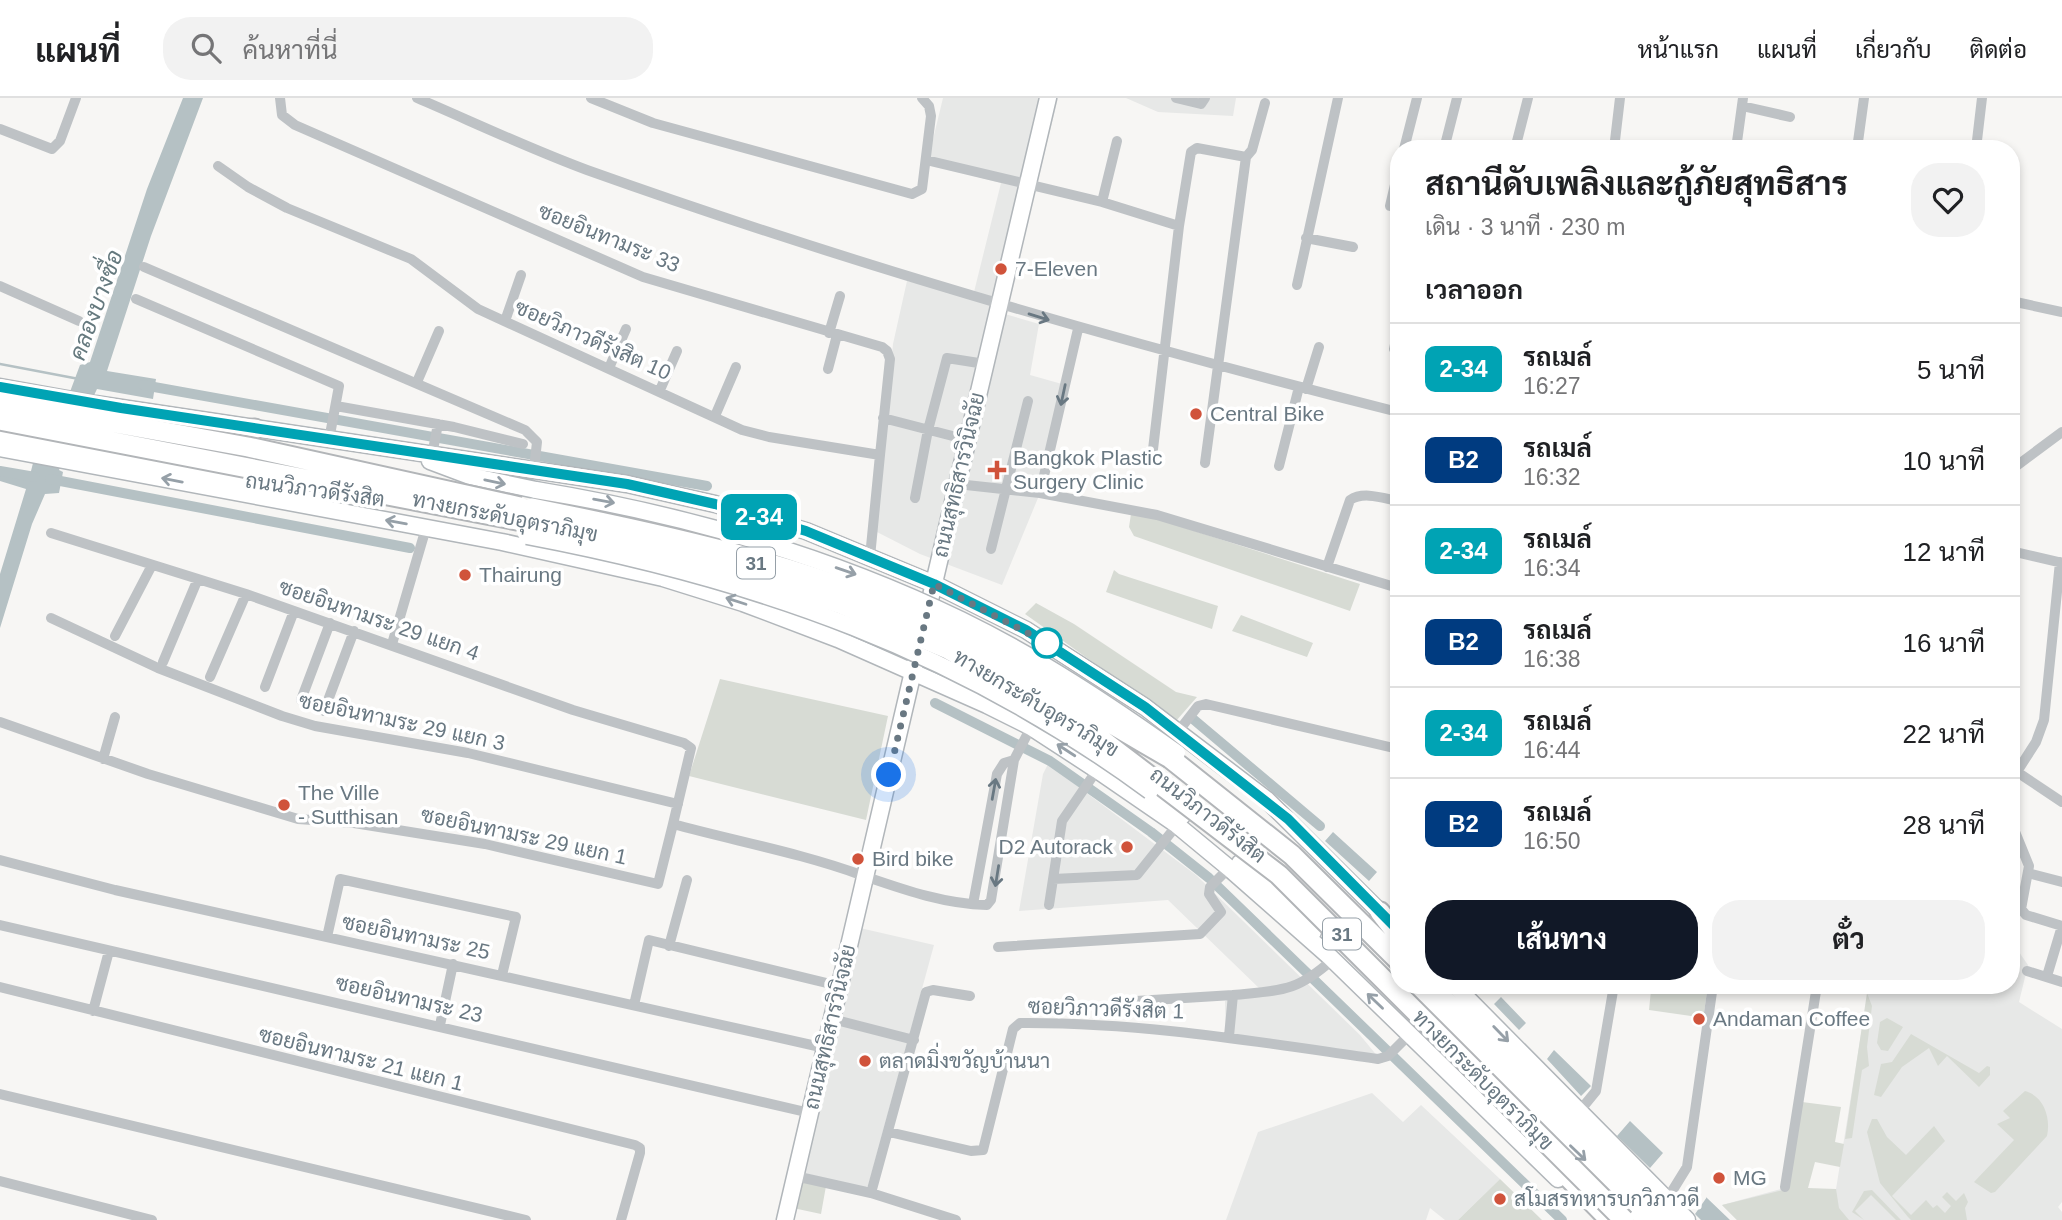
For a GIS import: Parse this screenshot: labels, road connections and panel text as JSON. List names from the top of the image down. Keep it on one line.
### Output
{"streets":{"highway":["ถนนวิภาวดีรังสิต","ทางยกระดับอุตราภิมุข","31"],"main road":["ถนนสุทธิสารวินิจฉัย"],"street":["ซอยอินทามระ 33","ซอยวิภาวดีรังสิต 10","ซอยอินทามระ 29 แยก 4","ซอยอินทามระ 29 แยก 3","ซอยอินทามระ 29 แยก 1","ซอยอินทามระ 25","ซอยอินทามระ 23","ซอยวิภาวดีรังสิต 1","ซอยอินทามระ 21 แยก 1"]},"crossings":[["ซอยอินทามระ 33","ซอยวิภาวดีรังสิต 10"],["ถนนสุทธิสารวินิจฉัย","ถนนวิภาวดีรังสิต"],["ถนนสุทธิสารวินิจฉัย","ซอยอินทามระ 25"],["ถนนสุทธิสารวินิจฉัย","ซอยอินทามระ 23"],["ถนนวิภาวดีรังสิต","ทางยกระดับอุตราภิมุข"],["ถนนวิภาวดีรังสิต","31"],["ถนนวิภาวดีรังสิต","ซอยวิภาวดีรังสิต 1"],["ซอยอินทามระ 29 แยก 4","ซอยอินทามระ 29 แยก 3"]],"water":["คลองบางซื่อ"],"places":{"other":["7-Eleven","Central Bike","Thairung","The Ville - Sutthisan","D2 Autorack","Bird bike","Andaman Coffee","ตลาดมิ่งขวัญบ้านนา","MG","สโมสรทหารบกวิภาวดี"],"health":["Bangkok Plastic Surgery Clinic"]},"lines":["bus line 2-34"],"page":{"header":"แผนที่","search":"ค้นหาที่นี่","nav":["หน้าแรก","แผนที่","เกี่ยวกับ","ติดต่อ"],"on_map":"2-34","heading":[["สถานีดับเพลิงและกู้ภัยสุทธิสาร","เดิน · 3 นาที · 230 m"],"เวลาออก"],"list":[{"mark":"2-34","name":"รถเมล์","note":"16:27","value":"5 นาที"},{"mark":"B2","name":"รถเมล์","note":"16:32","value":"10 นาที"},{"mark":"2-34","name":"รถเมล์","note":"16:34","value":"12 นาที"},{"mark":"B2","name":"รถเมล์","note":"16:38","value":"16 นาที"},{"mark":"2-34","name":"รถเมล์","note":"16:44","value":"22 นาที"},{"mark":"B2","name":"รถเมล์","note":"16:50","value":"28 นาที"}],"buttons":["เส้นทาง","ตั๋ว"]}}
